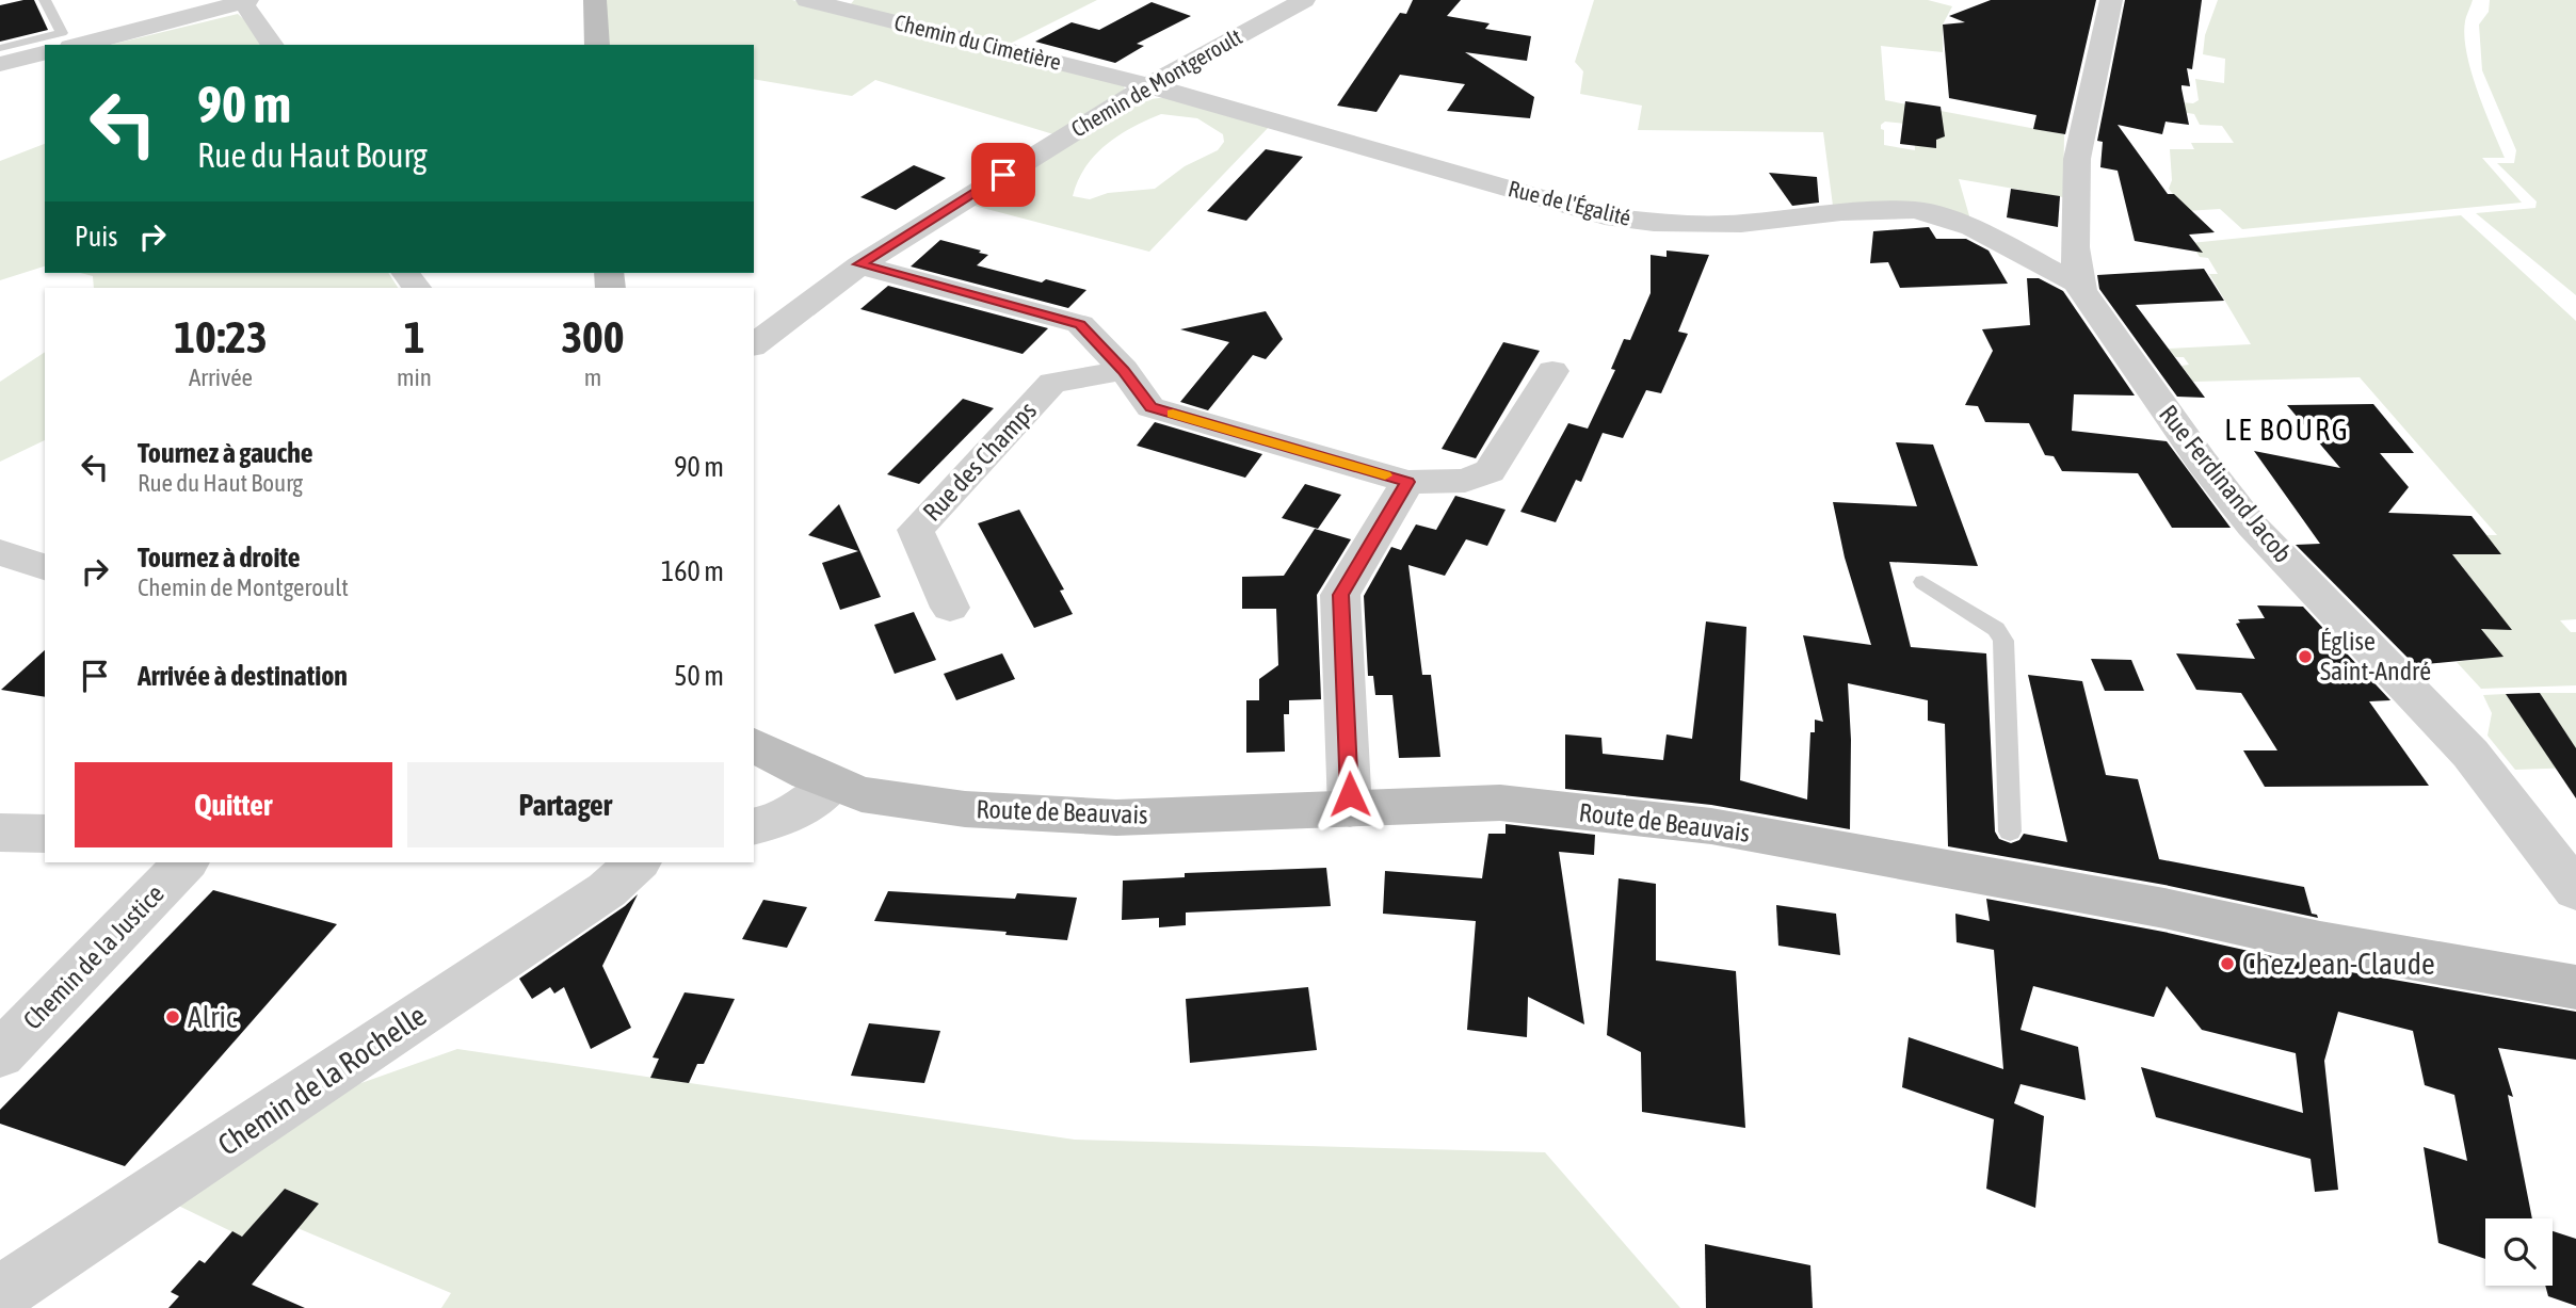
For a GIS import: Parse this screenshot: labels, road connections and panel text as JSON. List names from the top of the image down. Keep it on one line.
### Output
{"streets":{"main road":["Route de Beauvais"],"street":["Chemin du Cimetière","Chemin de Montgeroult","Rue de l'Égalité","Rue des Champs","Rue Ferdinand Jacob","Chemin de la Justice","Chemin de la Rochelle"]},"crossings":[["Chemin du Cimetière","Chemin de Montgeroult"],["Chemin du Cimetière","Rue de l'Égalité"],["Chemin de Montgeroult","Rue de l'Égalité"],["Rue de l'Égalité","Rue Ferdinand Jacob"]],"districts":["LE BOURG"],"places":["Église Saint-André","Chez Jean-Claude","Alric"],"page":{"turn":["90 m","Rue du Haut Bourg"],"then":"Puis","eta":["10:23","Arrivée","1","min","300","m"],"list":[{"name":"Tournez à gauche","note":"Rue du Haut Bourg","value":"90 m"},{"name":"Tournez à droite","note":"Chemin de Montgeroult","value":"160 m"},{"name":"Arrivée à destination","value":"50 m"}],"buttons":["Quitter","Partager"]}}
